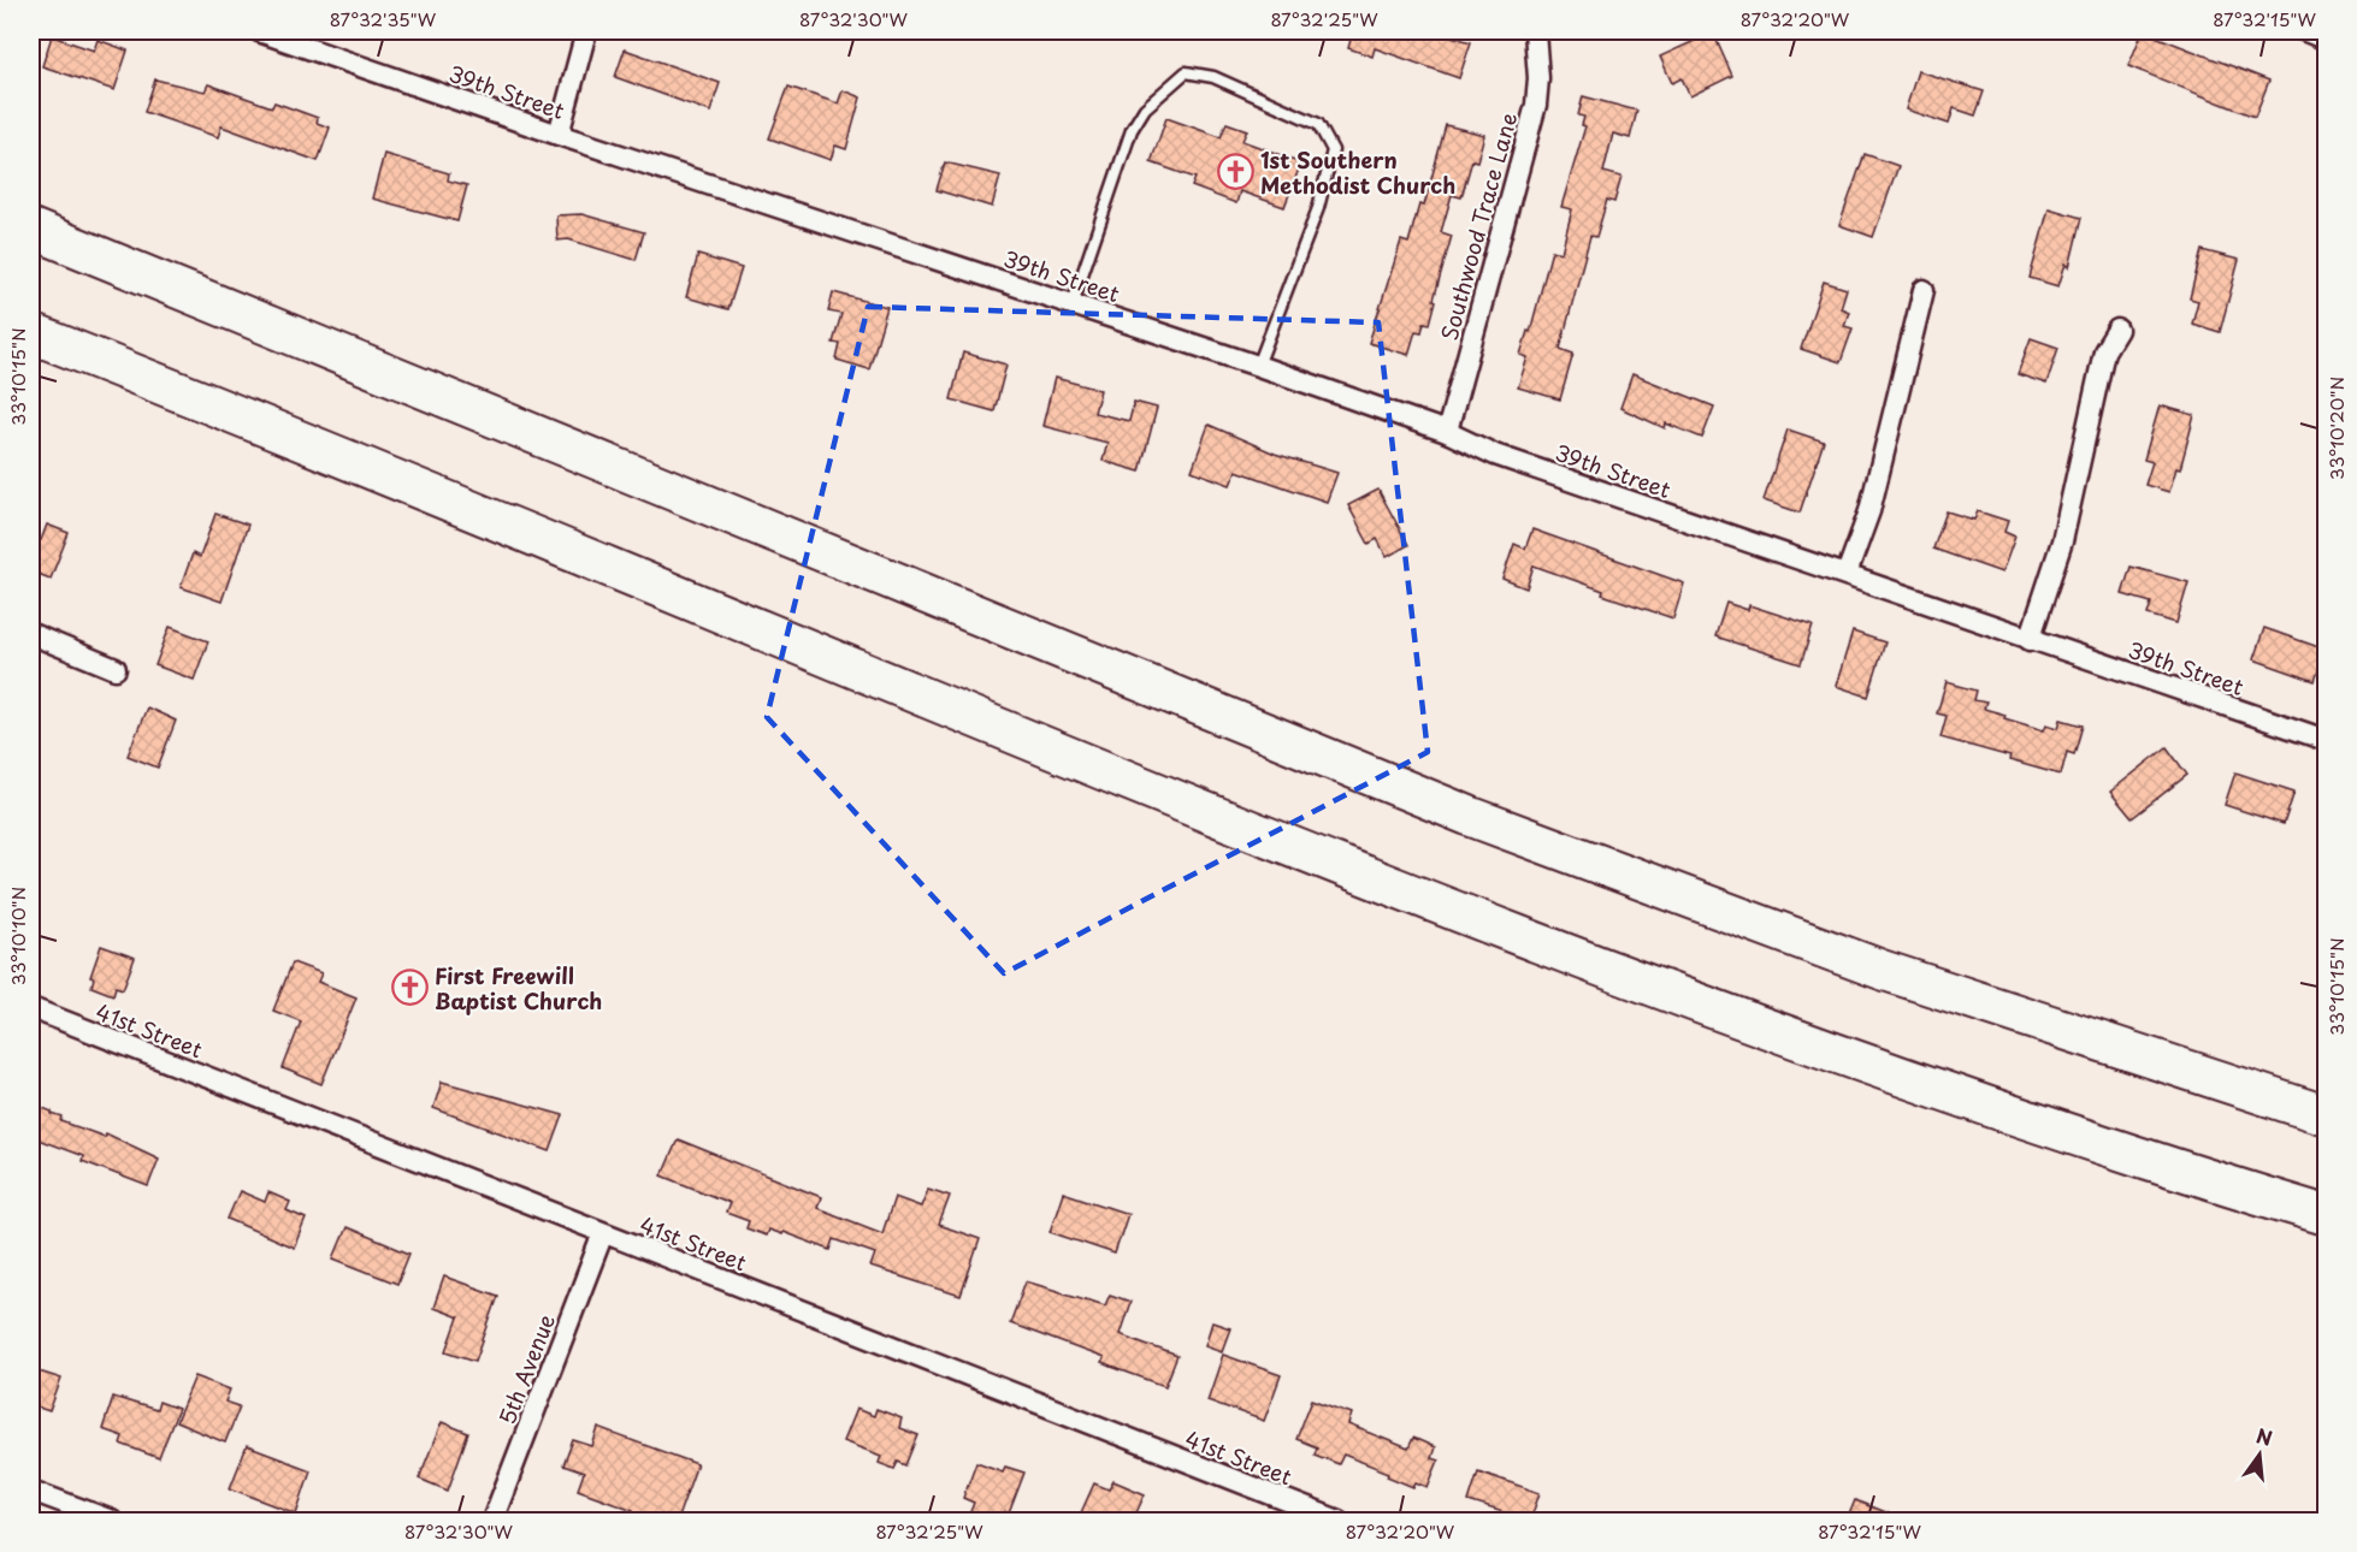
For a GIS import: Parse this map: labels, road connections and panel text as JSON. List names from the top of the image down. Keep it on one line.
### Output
{"streets":{"street":["39th Street","Southwood Trace Lane","41st Street","5th Avenue"]},"crossings":[["39th Street","Southwood Trace Lane"],["41st Street","5th Avenue"]],"places":{"church":["1st Southern Methodist Church","First Freewill Baptist Church"]},"north":"top","coordinates":["87°32'35\"W","87°32'30\"W","87°32'25\"W","87°32'20\"W","87°32'15\"W","33°10'15\"N","33°10'20\"N","33°10'10\"N"]}
